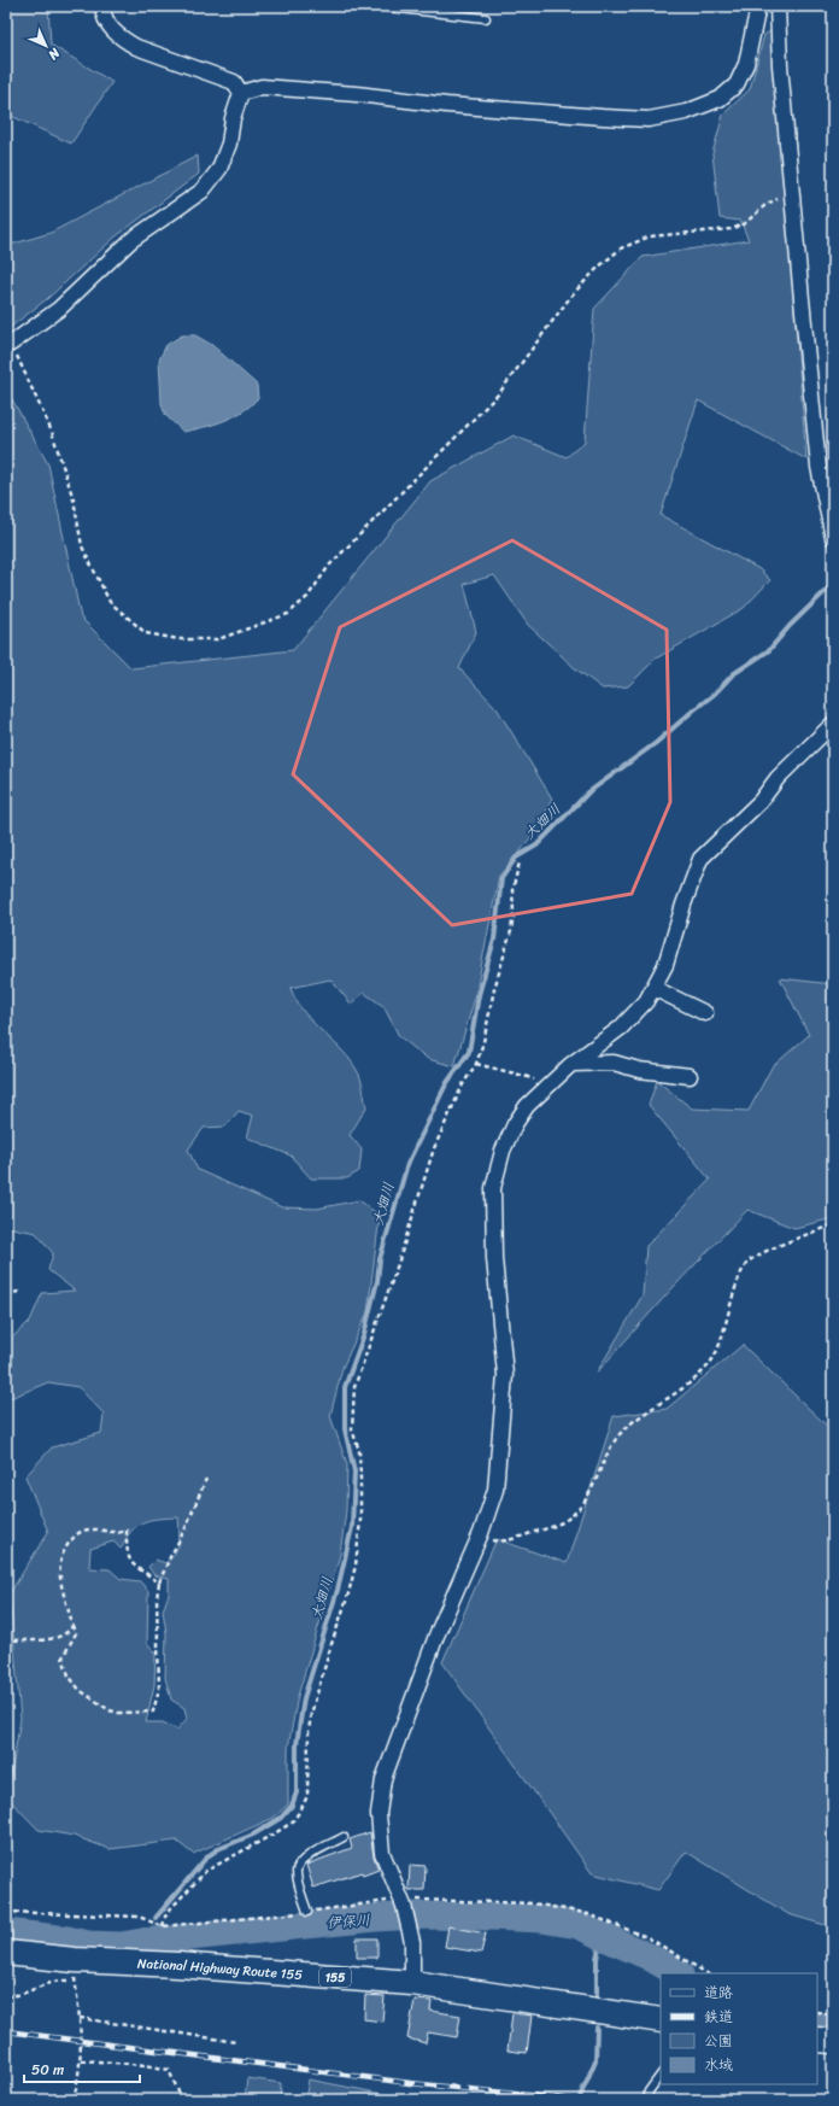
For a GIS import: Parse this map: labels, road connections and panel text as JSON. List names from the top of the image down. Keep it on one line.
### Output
{"streets":{"highway":["National Highway Route 155","155"]},"water":["大畑川","伊保川"],"legend":["道路","鉄道","公園","水域"],"scale_bar":"50 m","north":"bottom right"}
